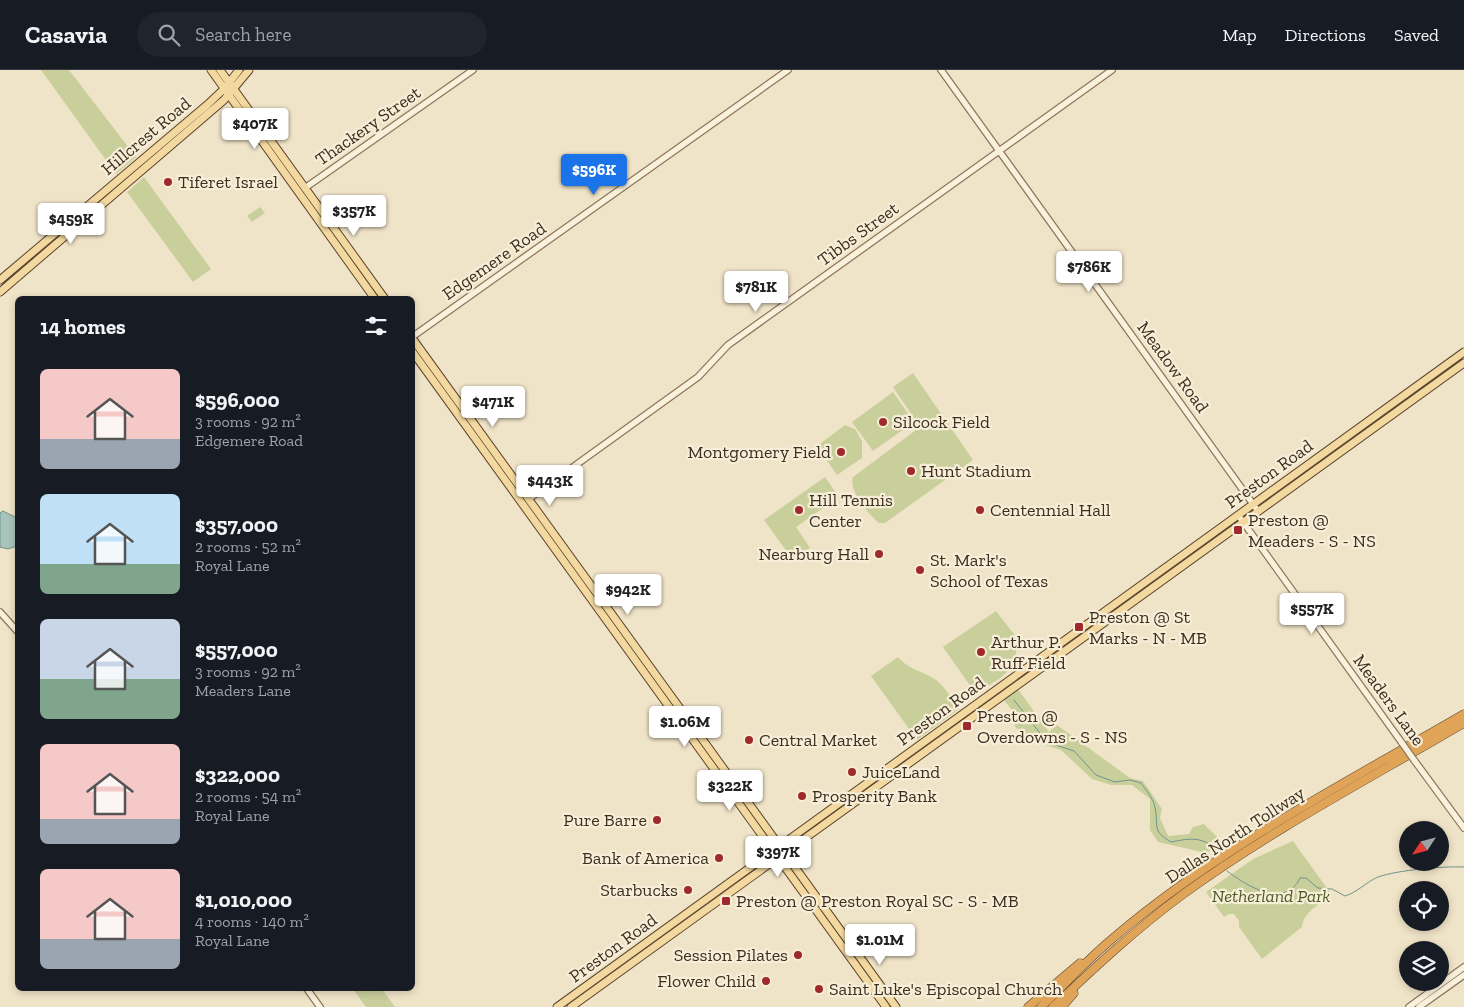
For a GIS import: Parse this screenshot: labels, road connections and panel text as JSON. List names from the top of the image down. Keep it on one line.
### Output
{"streets":{"highway":["Dallas North Tollway"],"main road":["Hillcrest Road","Preston Road"],"street":["Thackery Street","Tibbs Street","Edgemere Road","Meadow Road","Meaders Lane"]},"crossings":[["Tibbs Street","Meadow Road"],["Meadow Road","Preston Road"],["Preston Road","Meaders Lane"]],"parks":["Netherland Park"],"places":{"other":["Tiferet Israel","Silcock Field","Montgomery Field","Hunt Stadium","Hill Tennis Center","Centennial Hall","Nearburg Hall","St. Mark's School of Texas","Arthur P. Ruff Field","Central Market","JuiceLand","Prosperity Bank","Pure Barre","Bank of America","Starbucks","Session Pilates","Flower Child","Saint Luke's Episcopal Church"],"transit":["Preston @ Meaders - S - NS","Preston @ St Marks - N - MB","Preston @ Overdowns - S - NS","Preston @ Preston Royal SC - S - MB"]},"north":"bottom left","page":{"header":"Casavia","search":"Search here","nav":["Map","Directions","Saved"],"price":["$407K","$596K","$357K","$459K","$786K","$781K","$471K","$443K","$942K","$557K","$1.06M","$322K","$397K","$1.01M"],"heading":"14 homes","list":[{"name":"$596,000","note":"3 rooms · 92 m² · Edgemere Road"},{"name":"$357,000","note":"2 rooms · 52 m² · Royal Lane"},{"name":"$557,000","note":"3 rooms · 92 m² · Meaders Lane"},{"name":"$322,000","note":"2 rooms · 54 m² · Royal Lane"},{"name":"$1,010,000","note":"4 rooms · 140 m² · Royal Lane"}]}}
